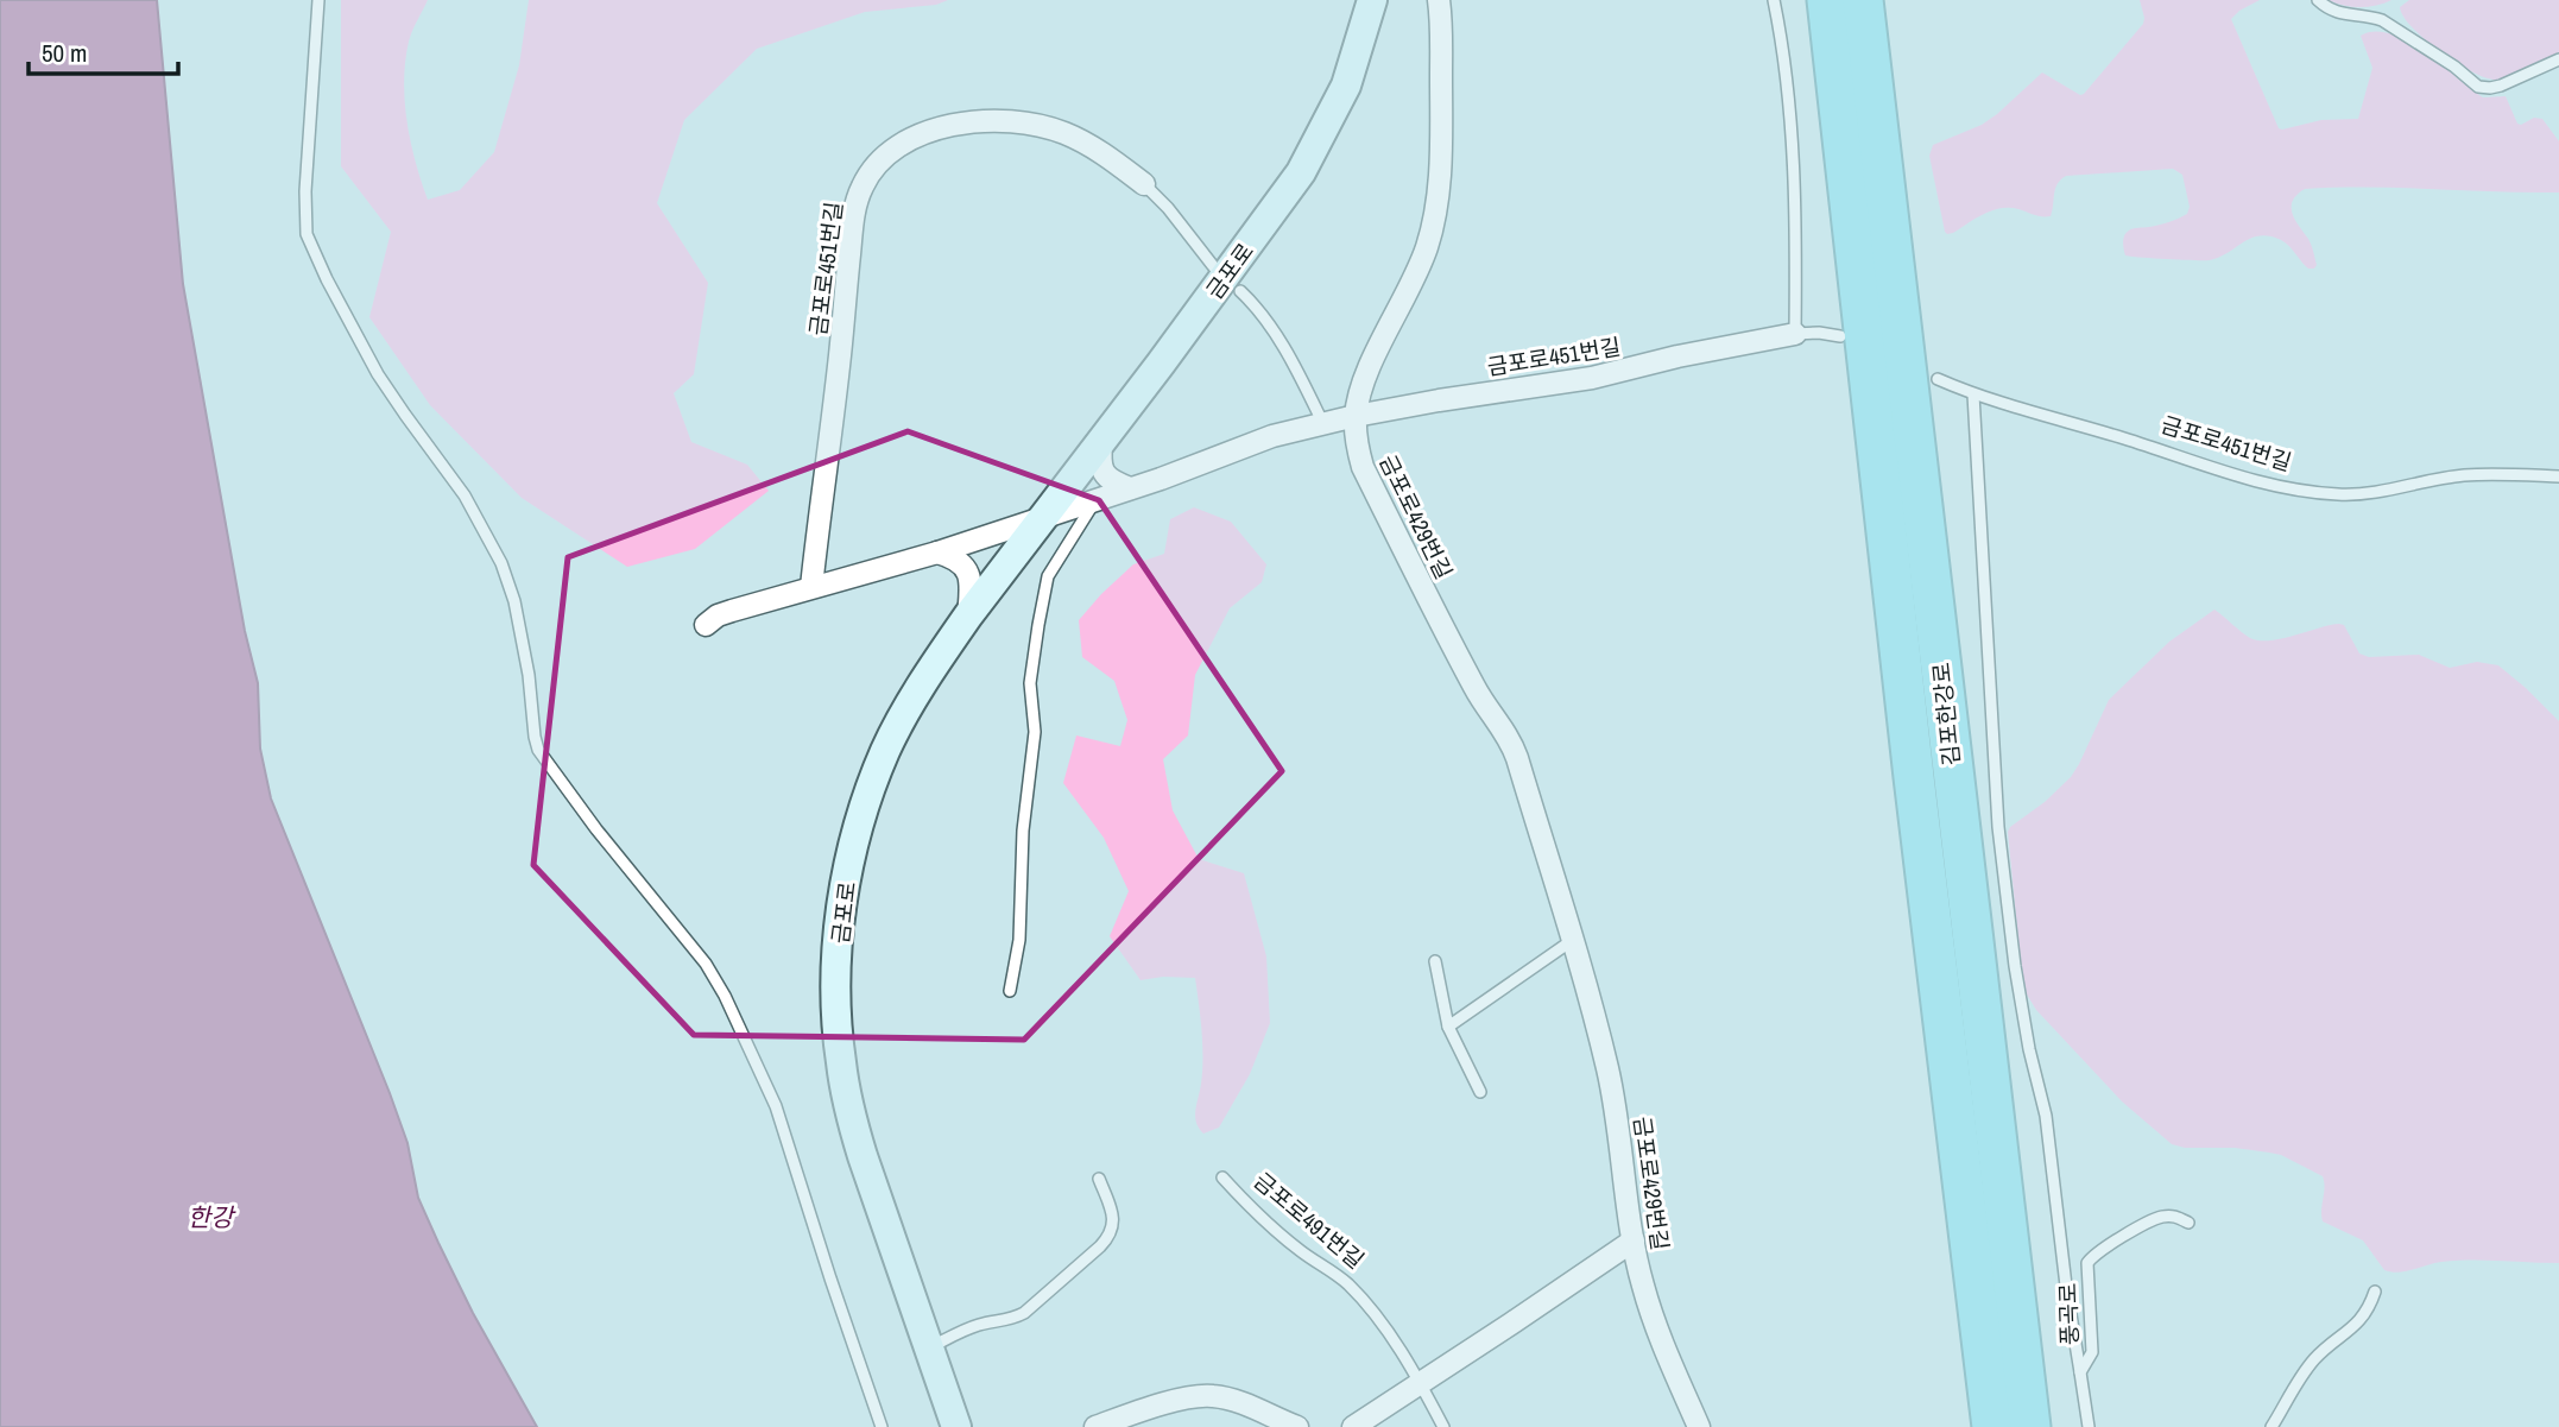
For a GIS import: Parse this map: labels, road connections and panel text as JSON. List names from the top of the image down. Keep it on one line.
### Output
{"streets":{"highway":["김포한강로"],"main road":["금포로"],"street":["금포로451번길","금포로429번길"],"lane":["금포로491번길","풍곡로"]},"crossings":[["금포로451번길","금포로"],["금포로451번길","금포로429번길"]],"water":["한강"],"scale_bar":"50 m"}
